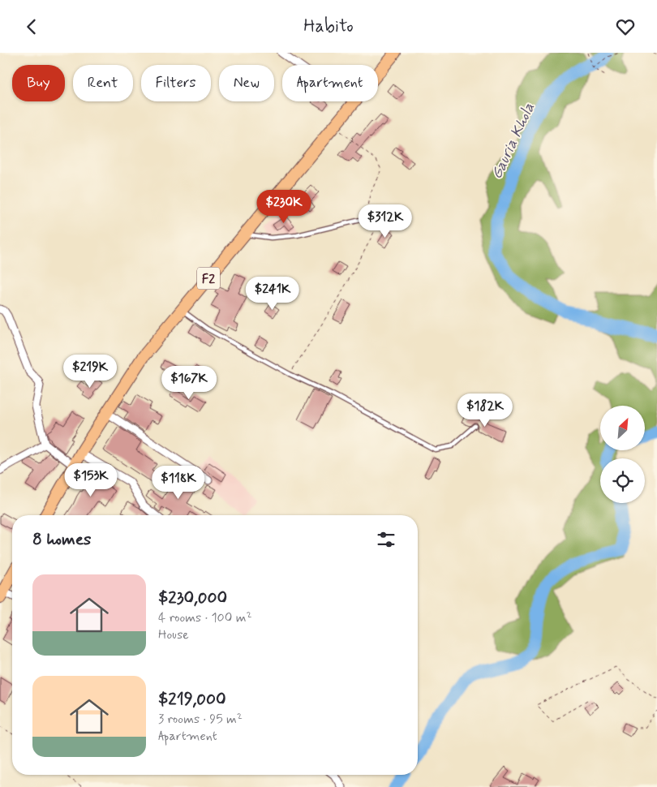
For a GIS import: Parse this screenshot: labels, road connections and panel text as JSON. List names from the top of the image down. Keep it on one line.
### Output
{"streets":{"main road":["F2"]},"water":["Gauria Khola"],"north":"top right","page":{"header":"Habito","chip":["Buy","Rent","Filters","New","Apartment"],"price":["$230K","$312K","$241K","$219K","$167K","$182K","$153K","$118K"],"heading":"8 homes","list":[{"name":"$230,000","note":"4 rooms · 100 m² · House"},{"name":"$219,000","note":"3 rooms · 95 m² · Apartment"}]}}
